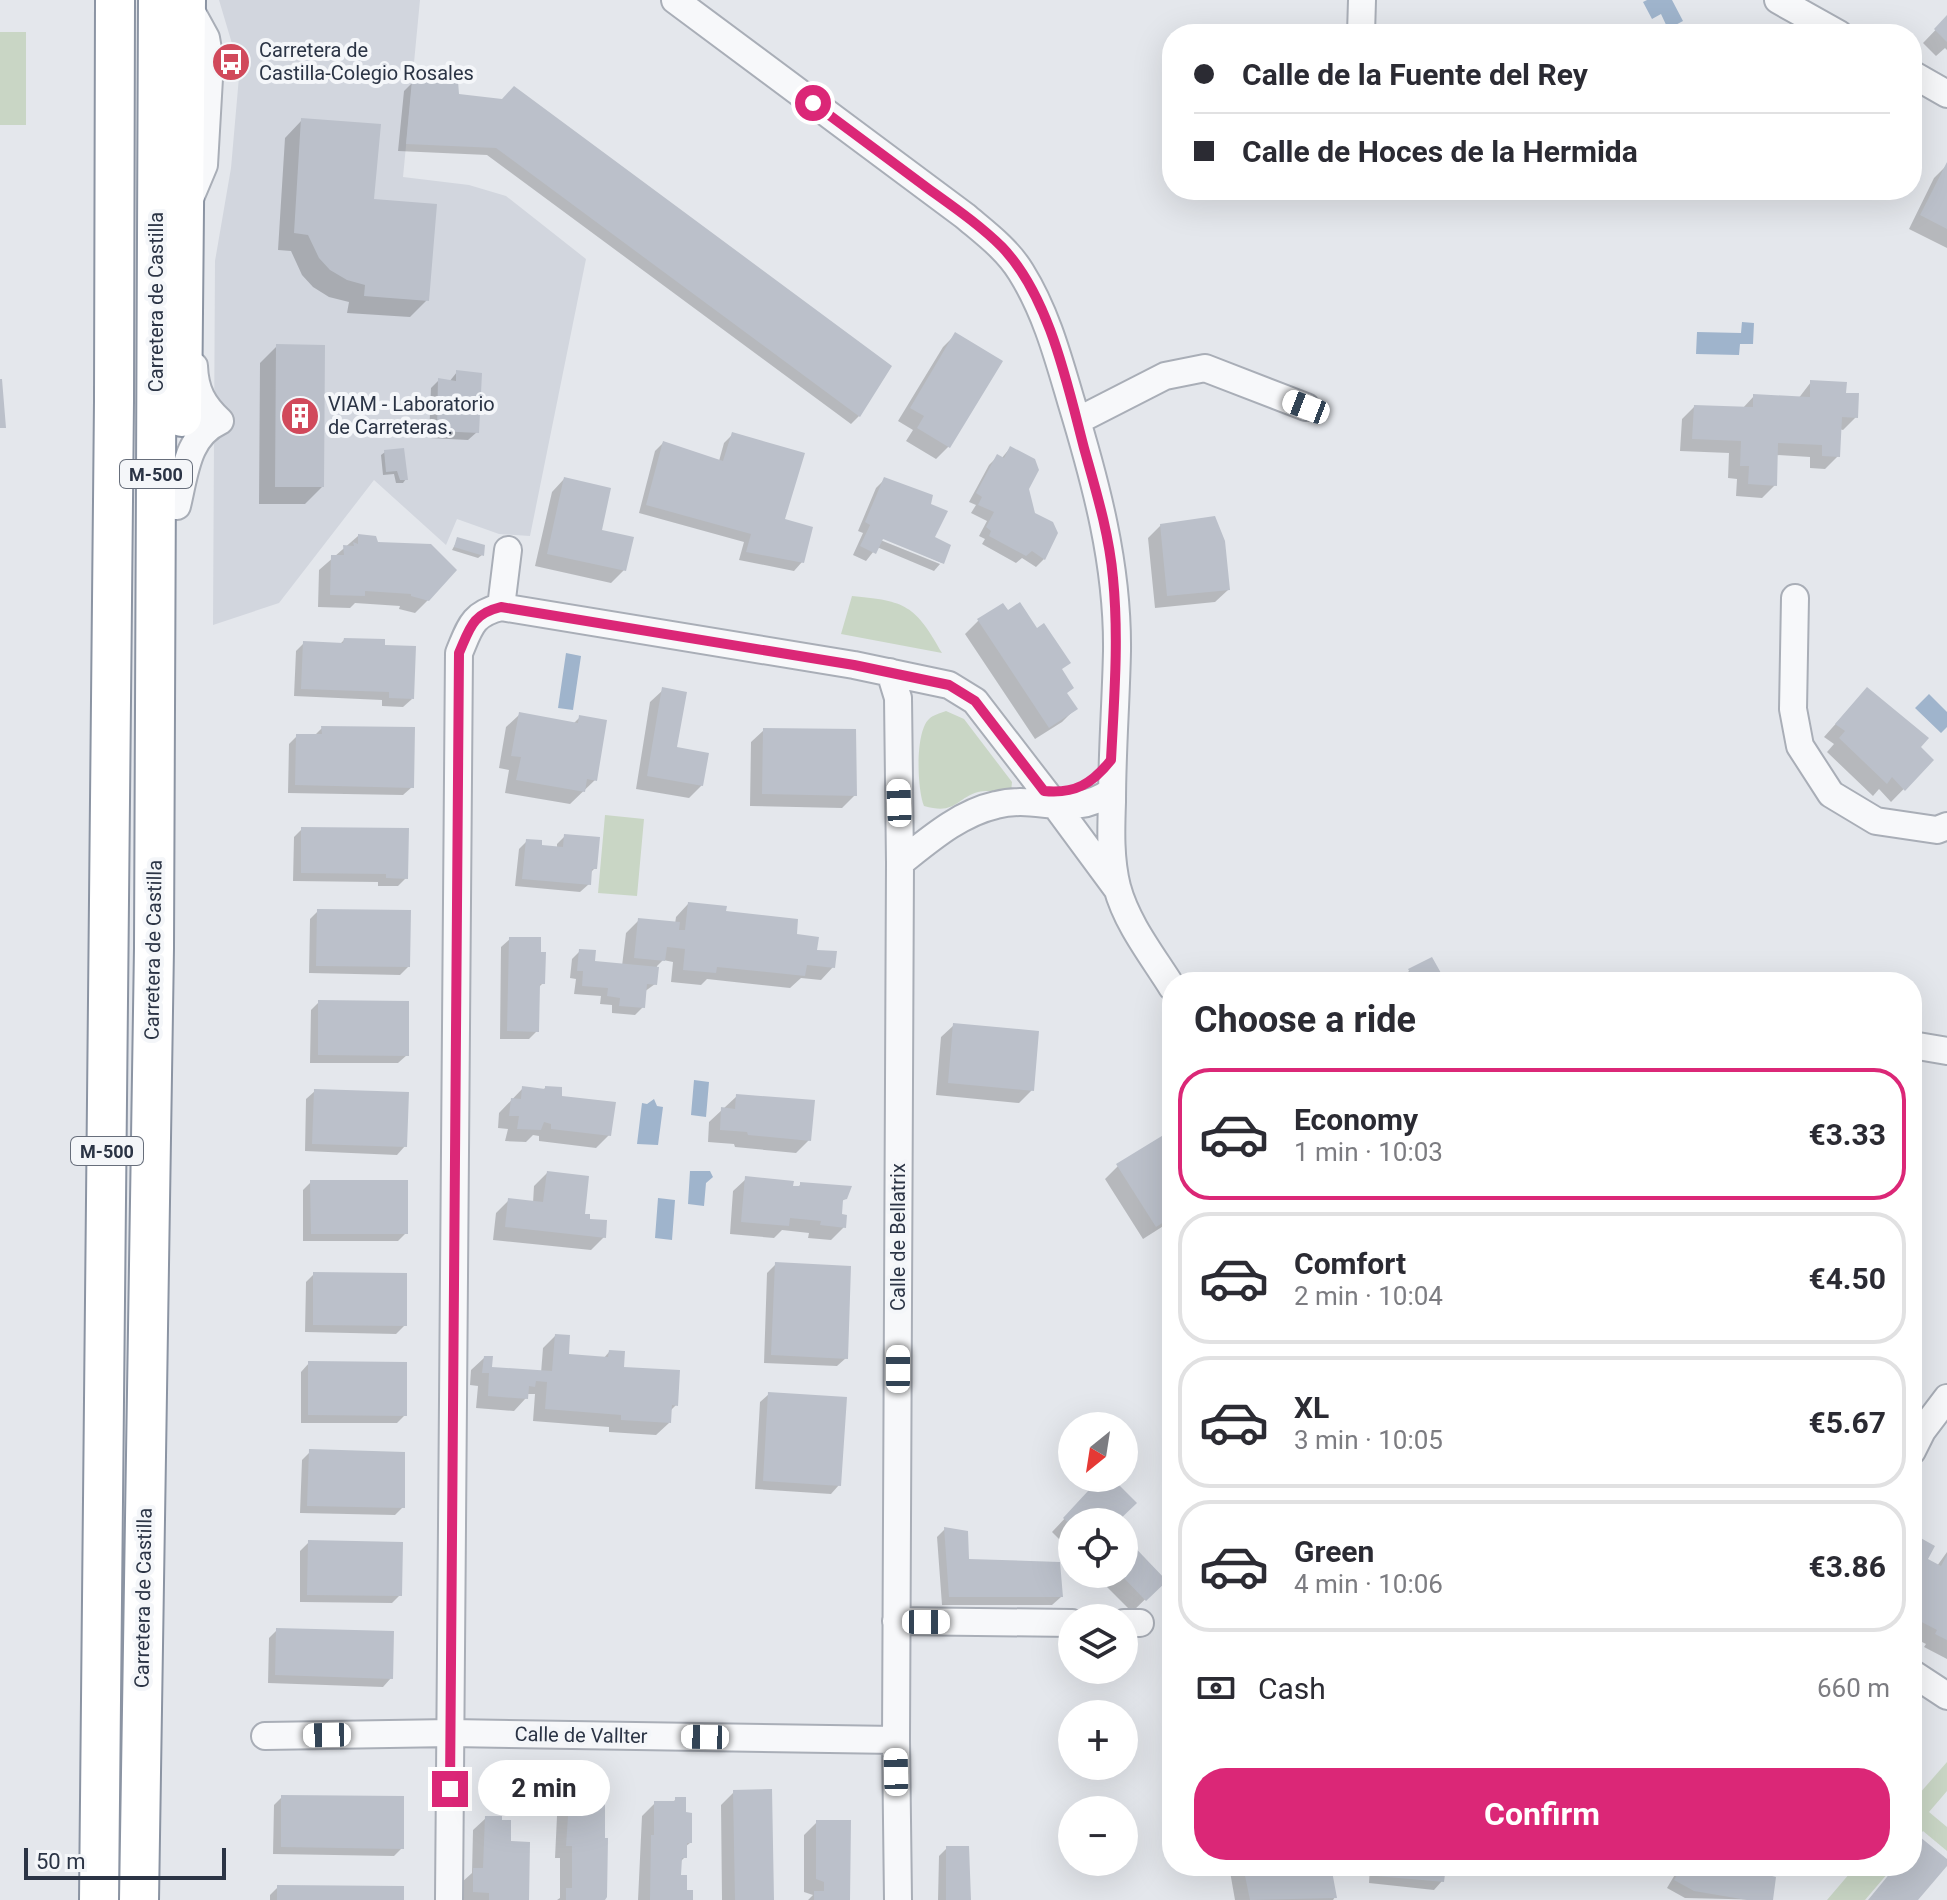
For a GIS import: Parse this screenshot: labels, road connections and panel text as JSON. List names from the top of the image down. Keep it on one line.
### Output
{"streets":{"highway":["Carretera de Castilla","M-500"],"street":["Calle de Bellatrix","Calle de Vallter"]},"crossings":[["Carretera de Castilla","M-500"],["Calle de Bellatrix","Calle de Vallter"]],"places":{"bus stop":["Carretera de Castilla-Colegio Rosales"],"building":["VIAM - Laboratorio de Carreteras."]},"scale_bar":"50 m","north":"bottom left","page":{"banner":["Calle de la Fuente del Rey","Calle de Hoces de la Hermida"],"heading":"Choose a ride","list":[{"name":"Economy","note":"1 min · 10:03","value":"€3.33"},{"name":"Comfort","note":"2 min · 10:04","value":"€4.50"},{"name":"XL","note":"3 min · 10:05","value":"€5.67"},{"name":"Green","note":"4 min · 10:06","value":"€3.86"}],"map_buttons":["+","−"],"pay":["Cash","660 m"],"buttons":"Confirm","bubble":"2 min","scale":"50 m"}}
